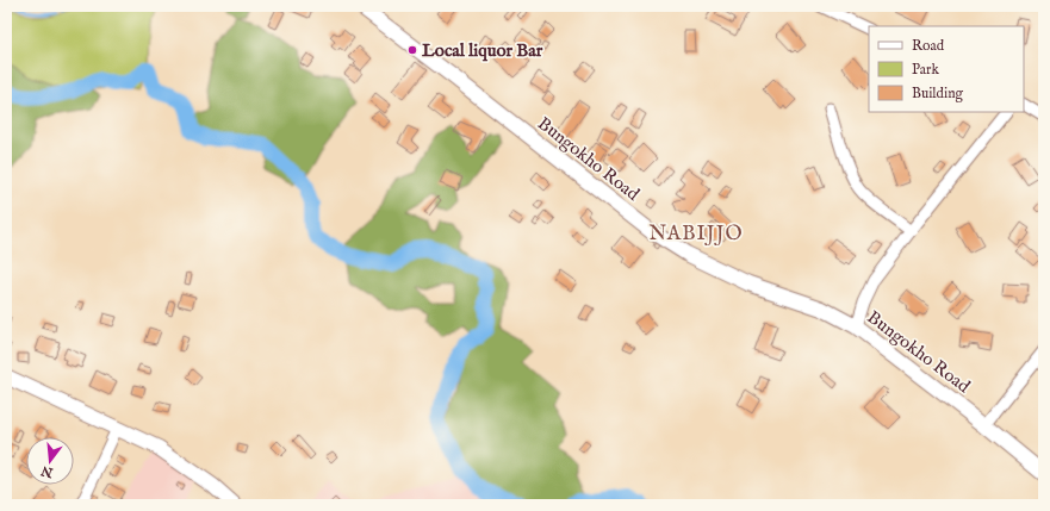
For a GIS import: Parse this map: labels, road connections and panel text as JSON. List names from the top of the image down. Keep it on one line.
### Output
{"streets":{"street":["Bungokho Road"]},"districts":["NABIJJO"],"places":["Local liquor Bar"],"legend":["Road","Park","Building"],"north":"bottom"}
